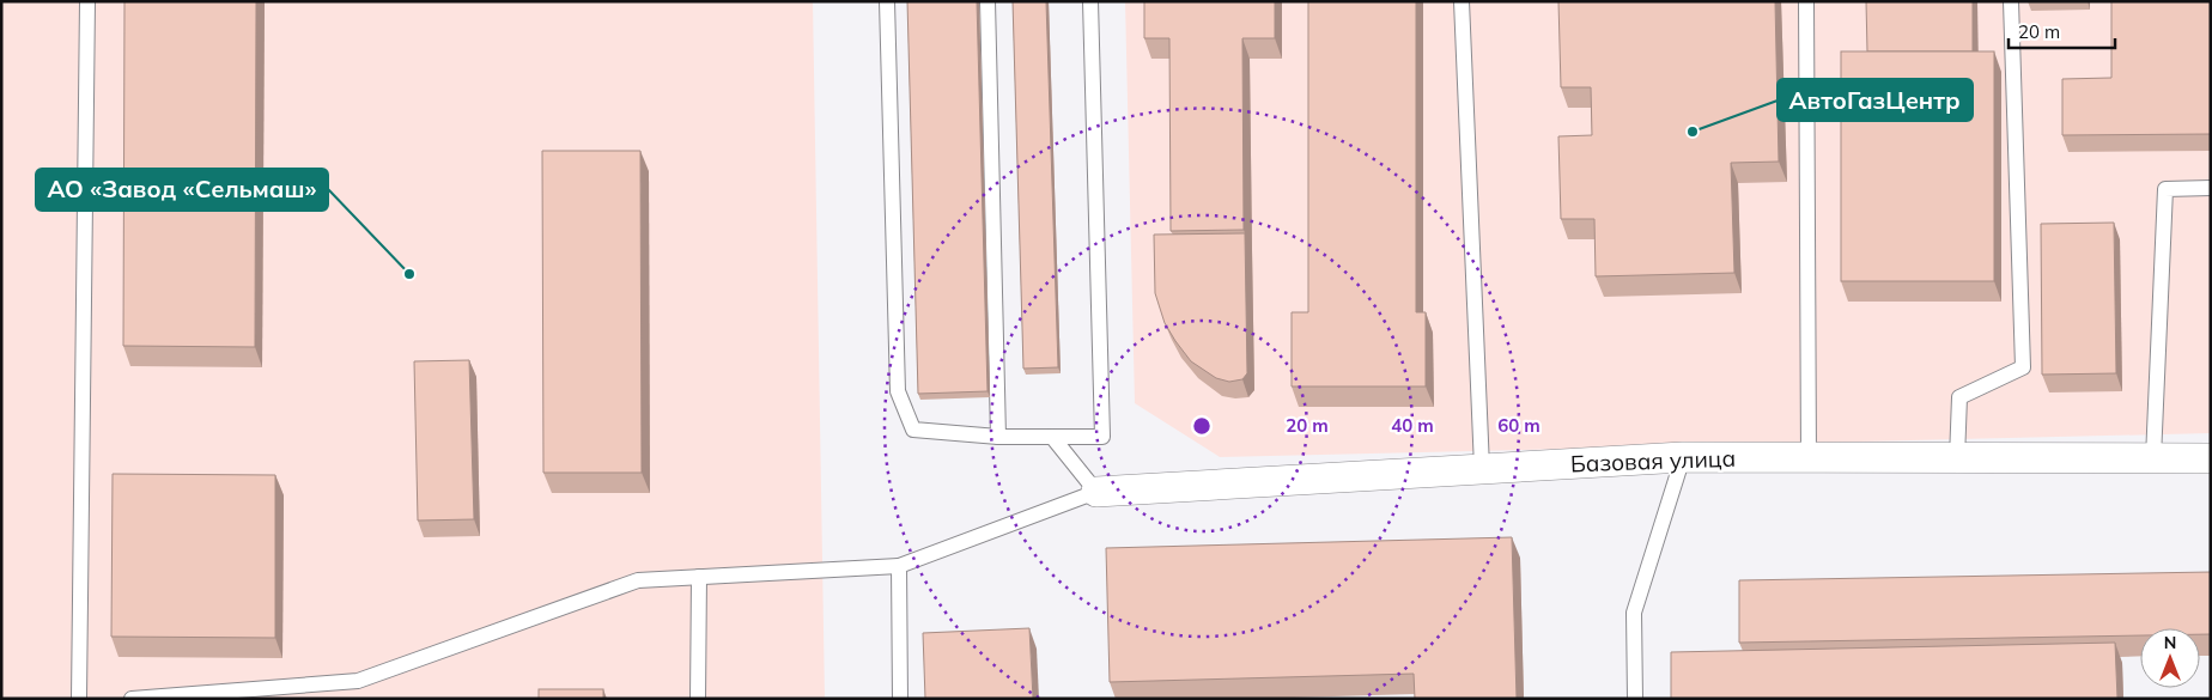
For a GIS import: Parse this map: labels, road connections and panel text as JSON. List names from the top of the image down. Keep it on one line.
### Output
{"streets":{"street":["Базовая улица"]},"places":["АвтоГазЦентр","АО «Завод «Сельмаш»"],"scale_bar":"20 m","north":"top","rings":["20 m","40 m","60 m"]}
